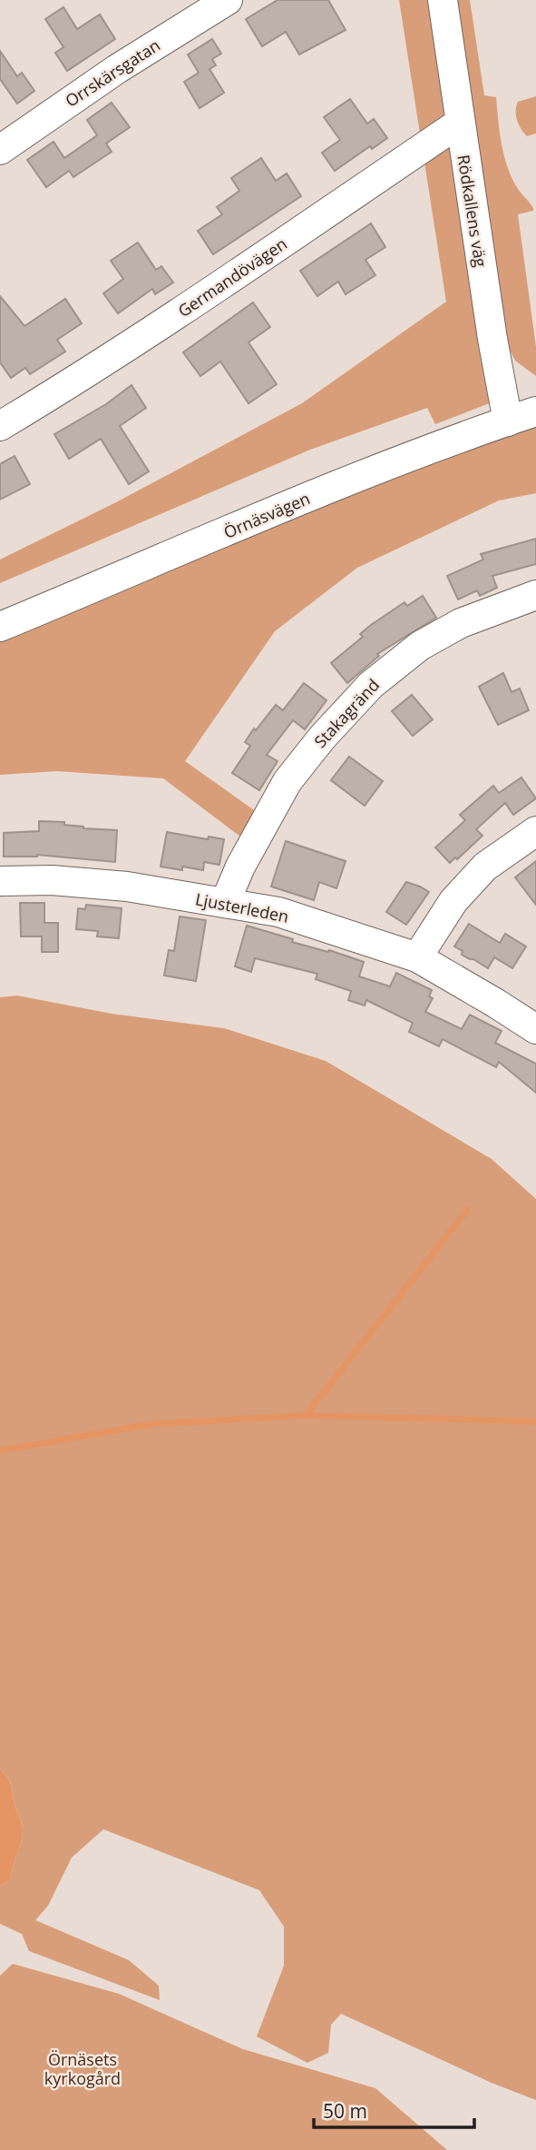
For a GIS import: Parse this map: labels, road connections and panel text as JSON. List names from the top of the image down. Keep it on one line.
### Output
{"streets":{"street":["Orrskärsgatan","Rödkallens väg","Germandövägen","Örnäsvägen","Stakagränd","Ljusterleden"]},"crossings":[["Rödkallens väg","Germandövägen"],["Rödkallens väg","Örnäsvägen"],["Stakagränd","Ljusterleden"]],"parks":["Örnäsets kyrkogård"],"scale_bar":"50 m"}
